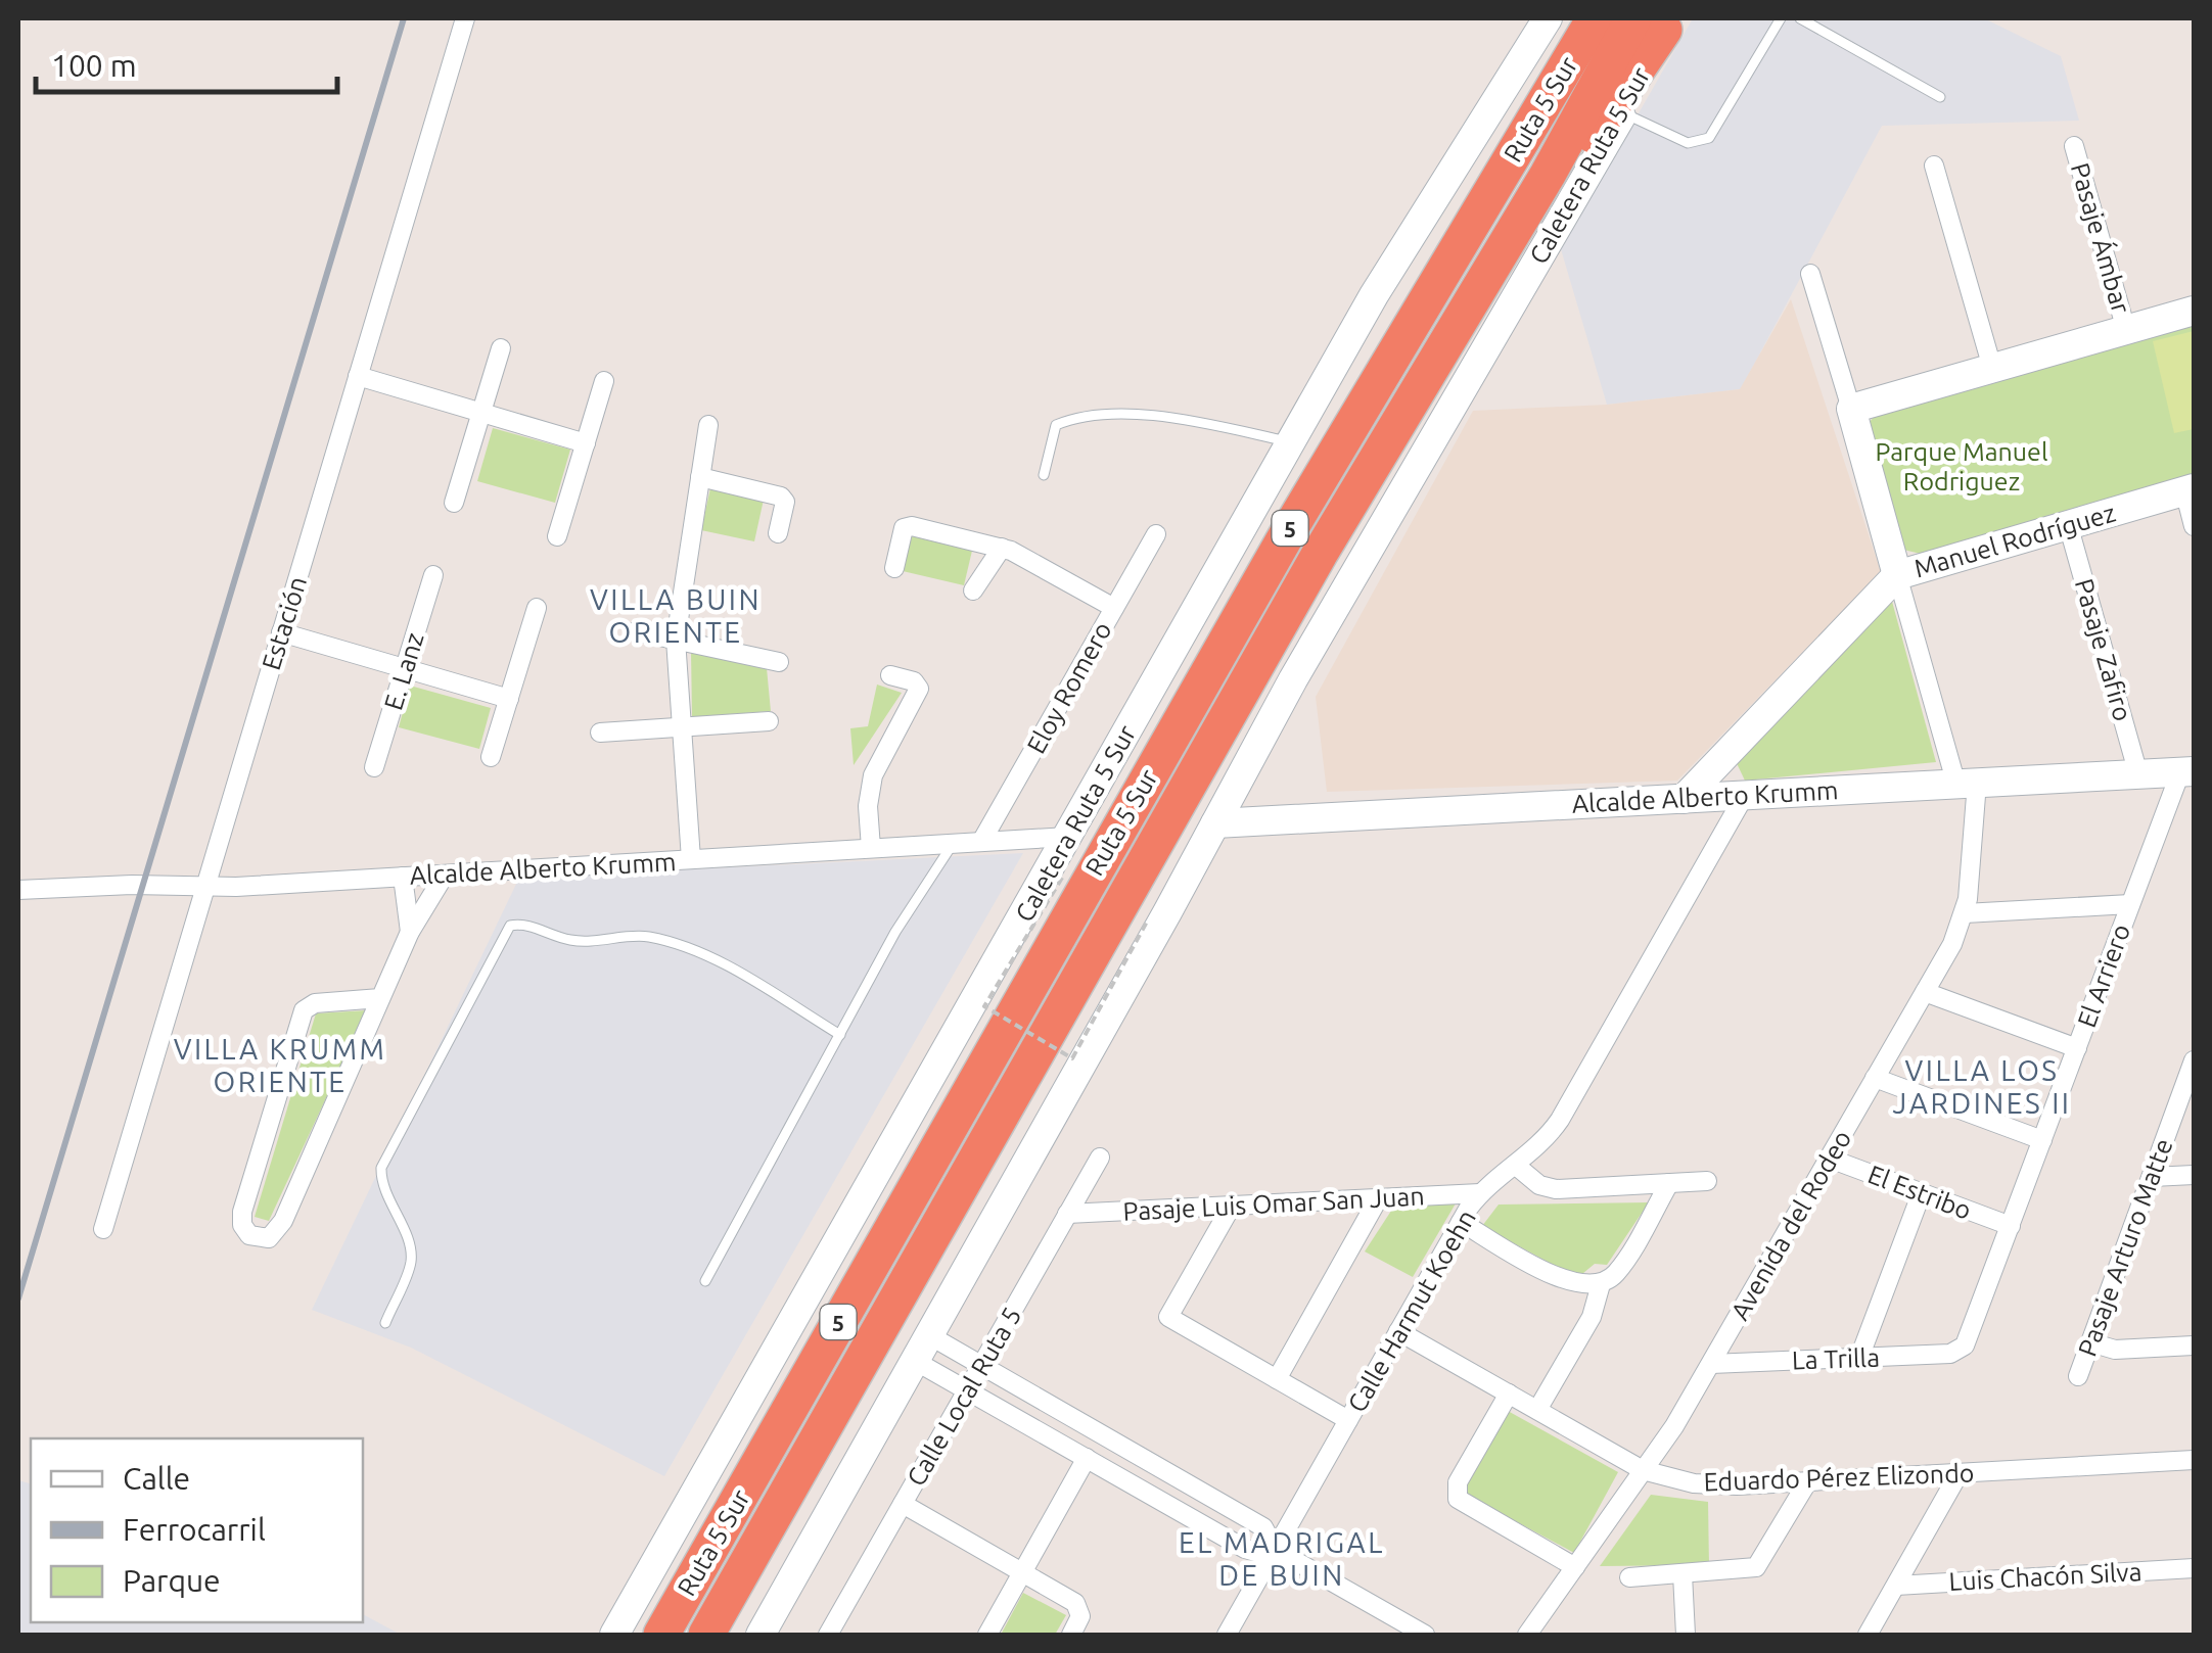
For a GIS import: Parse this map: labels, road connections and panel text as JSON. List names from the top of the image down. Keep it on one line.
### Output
{"streets":{"highway":["Ruta 5 Sur","5"],"main road":["Caletera Ruta 5 Sur","Manuel Rodríguez","Alcalde Alberto Krumm","Avenida del Rodeo"],"street":["Pasaje Ámbar","Estación","Pasaje Zafiro","E. Lanz","Eloy Romero","El Arriero","El Estribo","Pasaje Luis Omar San Juan","Pasaje Arturo Matte","Calle Harmut Koehn","La Trilla","Calle Local Ruta 5","Eduardo Pérez Elizondo","Luis Chacón Silva"]},"crossings":[["Ruta 5 Sur","Caletera Ruta 5 Sur"],["Caletera Ruta 5 Sur","Alcalde Alberto Krumm"],["Manuel Rodríguez","Pasaje Zafiro"],["Manuel Rodríguez","Alcalde Alberto Krumm"],["Manuel Rodríguez","Avenida del Rodeo"],["Estación","Alcalde Alberto Krumm"],["Pasaje Zafiro","Alcalde Alberto Krumm"],["Eloy Romero","Alcalde Alberto Krumm"],["Alcalde Alberto Krumm","El Arriero"],["Alcalde Alberto Krumm","Avenida del Rodeo"],["Alcalde Alberto Krumm","Calle Harmut Koehn"],["El Arriero","El Estribo"],["El Arriero","La Trilla"],["El Estribo","Avenida del Rodeo"],["Pasaje Luis Omar San Juan","Calle Harmut Koehn"],["Pasaje Luis Omar San Juan","Calle Local Ruta 5"],["Avenida del Rodeo","La Trilla"],["Avenida del Rodeo","Eduardo Pérez Elizondo"],["Calle Harmut Koehn","Eduardo Pérez Elizondo"]],"districts":["VILLA BUIN ORIENTE","VILLA KRUMM ORIENTE","VILLA LOS JARDINES II","EL MADRIGAL DE BUIN"],"parks":["Parque Manuel Rodriguez"],"legend":["Calle","Ferrocarril","Parque"],"scale_bar":"100 m"}
